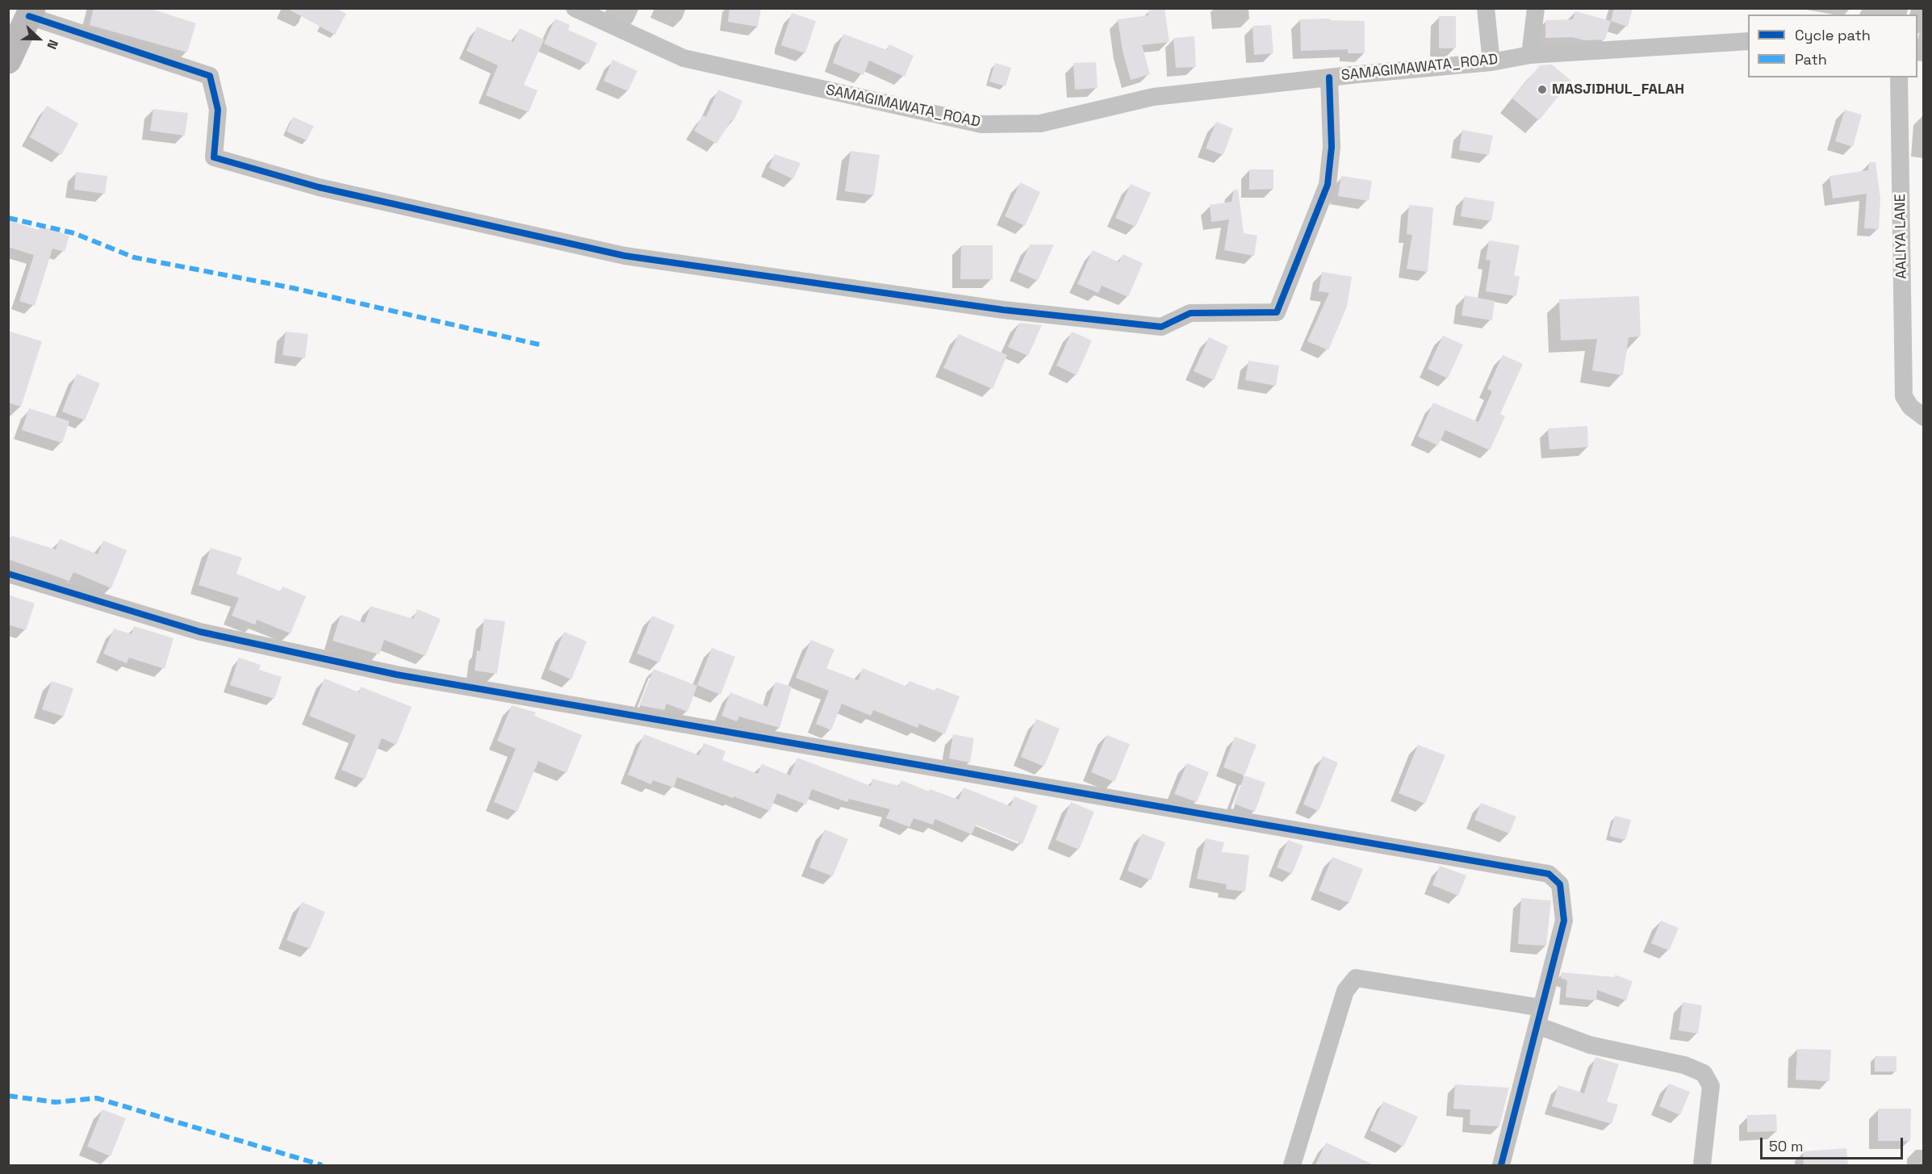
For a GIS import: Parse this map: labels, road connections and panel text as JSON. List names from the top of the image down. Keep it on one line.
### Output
{"streets":{"street":["SAMAGIMAWATA_ROAD","AALIYA LANE"]},"places":["MASJIDHUL_FALAH"],"legend":["Cycle path","Path"],"scale_bar":"50 m","north":"right"}
